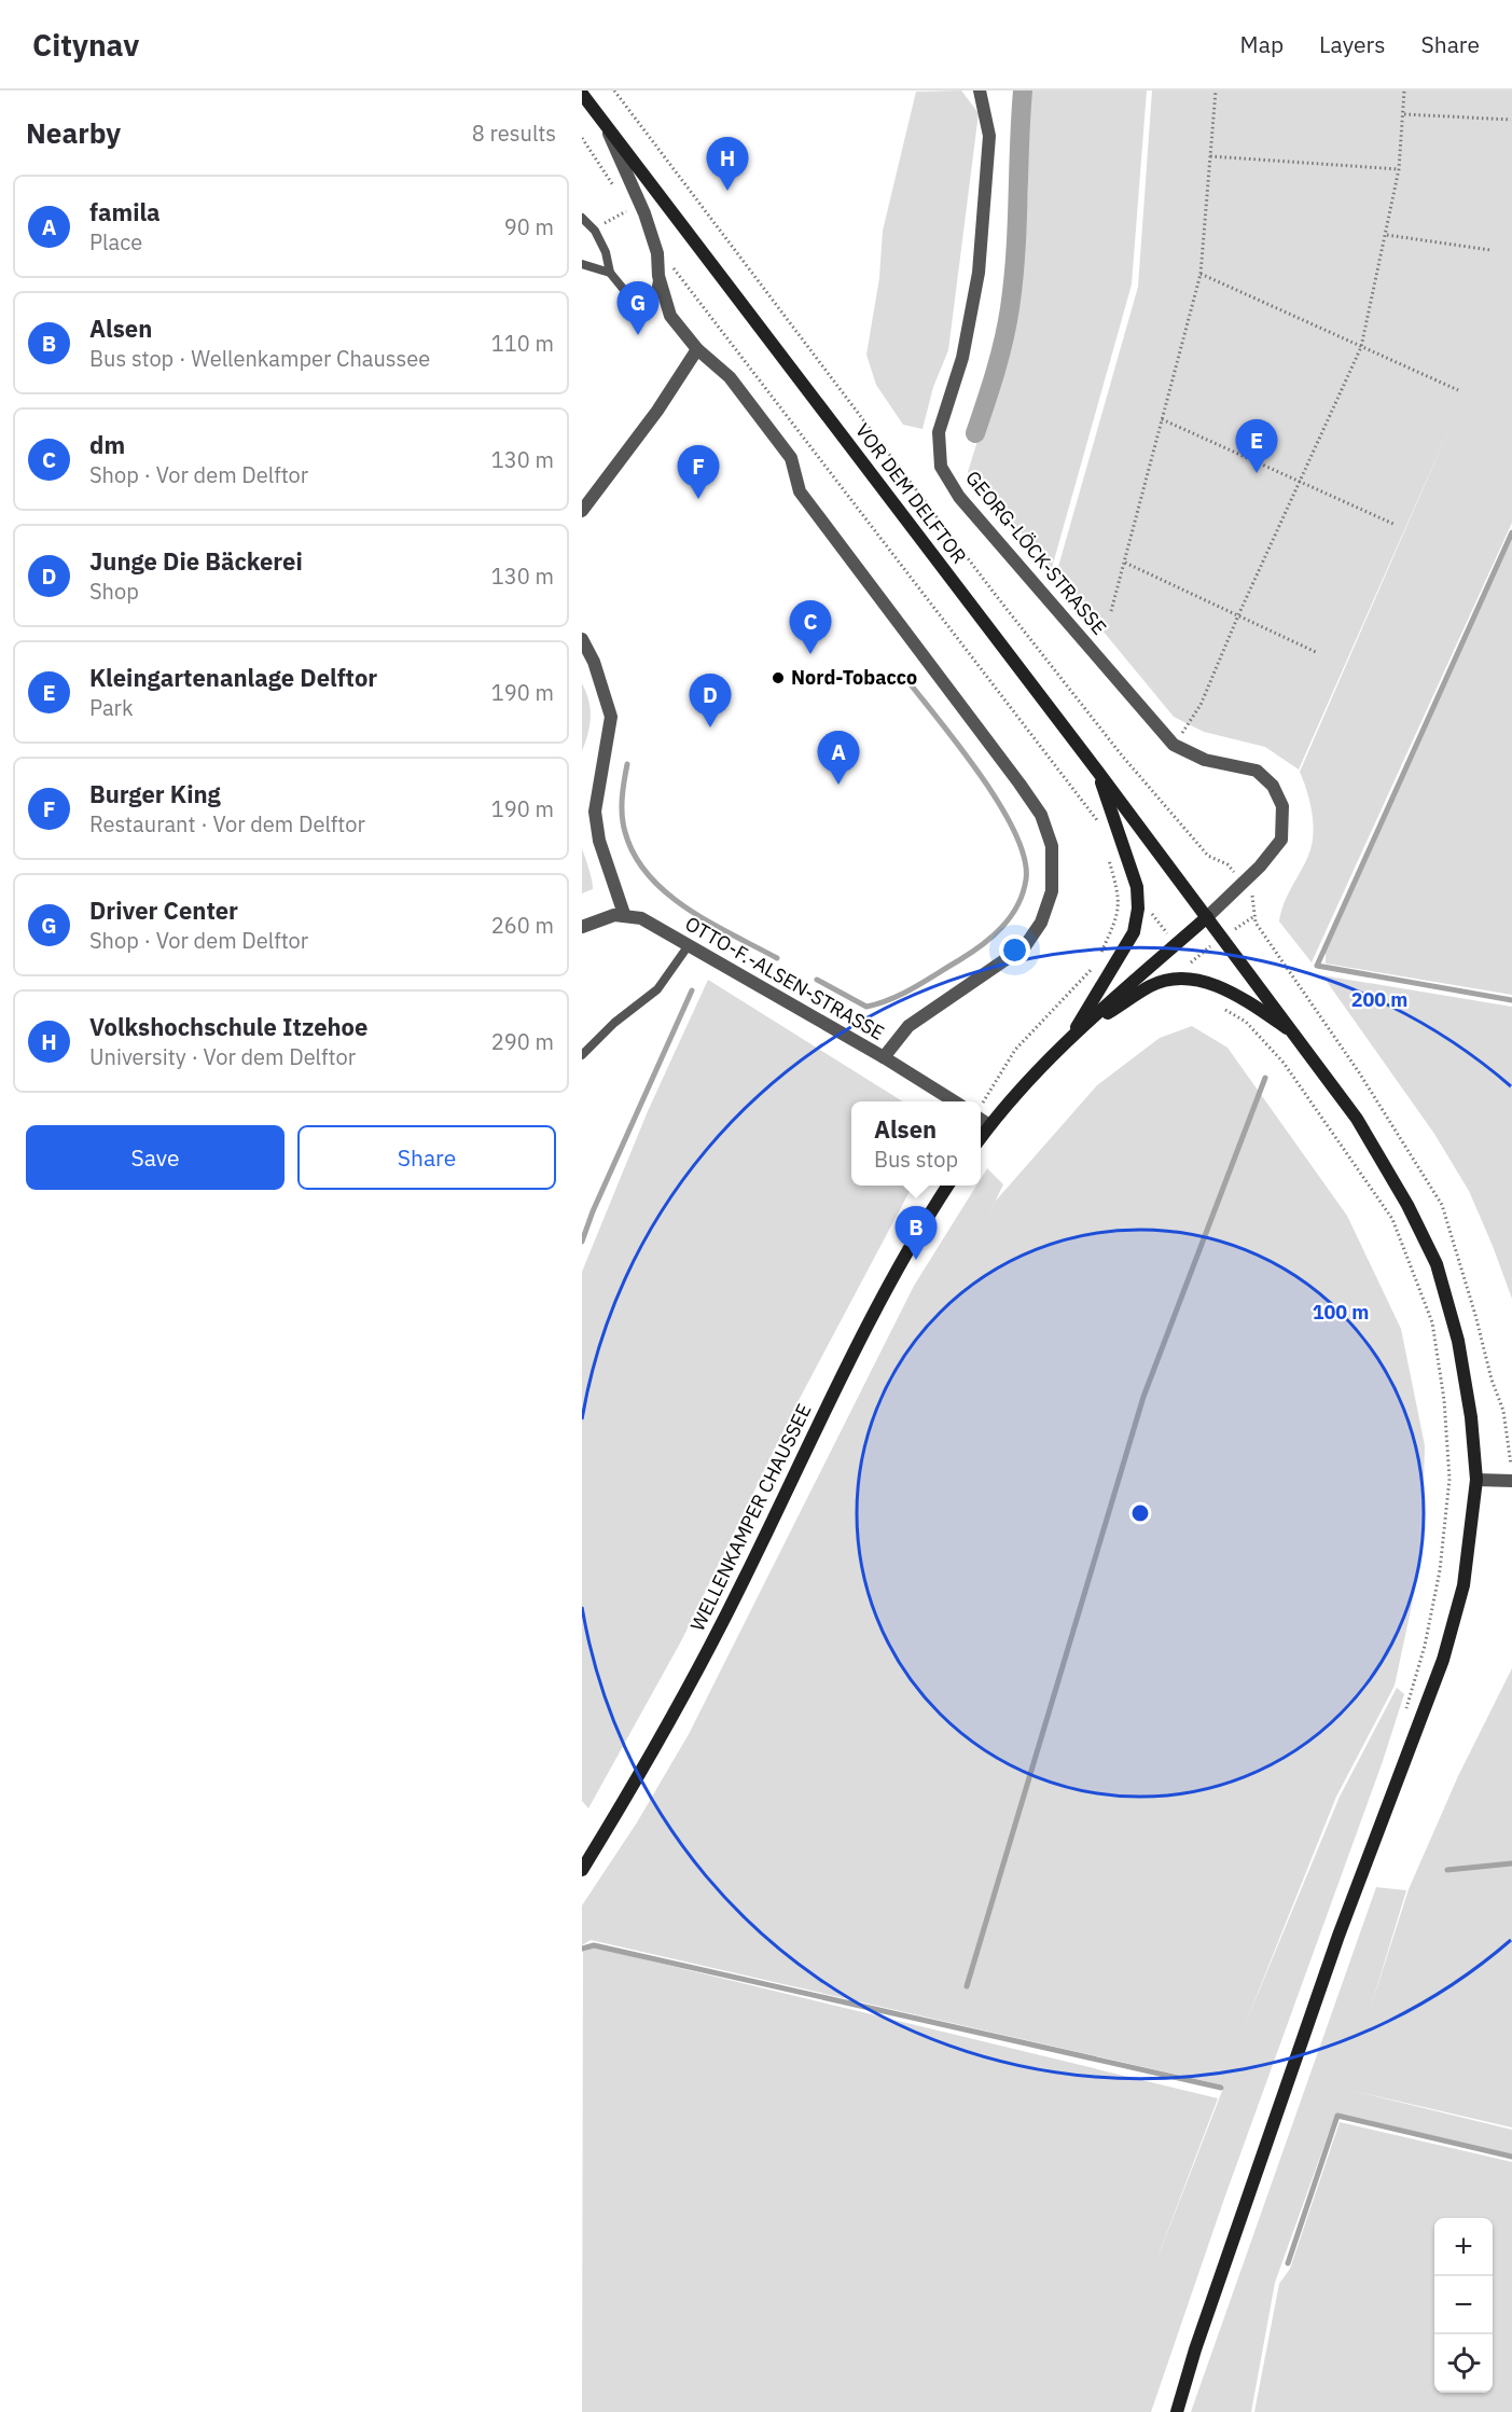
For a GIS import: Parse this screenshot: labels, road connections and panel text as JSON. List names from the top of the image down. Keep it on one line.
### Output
{"streets":{"main road":["VOR DEM DELFTOR","WELLENKAMPER CHAUSSEE"],"street":["GEORG-LÖCK-STRASSE","OTTO-F.-ALSEN-STRASSE"]},"crossings":[["VOR DEM DELFTOR","GEORG-LÖCK-STRASSE"]],"places":["Nord-Tobacco"],"page":{"header":"Citynav","nav":["Map","Layers","Share"],"heading":["Nearby","8 results"],"pins":["H","G","E","F","C","D","A","B"],"list":[{"mark":"A","name":"famila","note":"Place","value":"90 m"},{"mark":"B","name":"Alsen","note":"Bus stop · Wellenkamper Chaussee","value":"110 m"},{"mark":"C","name":"dm","note":"Shop · Vor dem Delftor","value":"130 m"},{"mark":"D","name":"Junge Die Bäckerei","note":"Shop","value":"130 m"},{"mark":"E","name":"Kleingartenanlage Delftor","note":"Park","value":"190 m"},{"mark":"F","name":"Burger King","note":"Restaurant · Vor dem Delftor","value":"190 m"},{"mark":"G","name":"Driver Center","note":"Shop · Vor dem Delftor","value":"260 m"},{"mark":"H","name":"Volkshochschule Itzehoe","note":"University · Vor dem Delftor","value":"290 m"}],"popup":["Alsen","Bus stop"],"buttons":["Save","Share"],"map_buttons":["+","−"]},"rings":["200 m","100 m"]}
